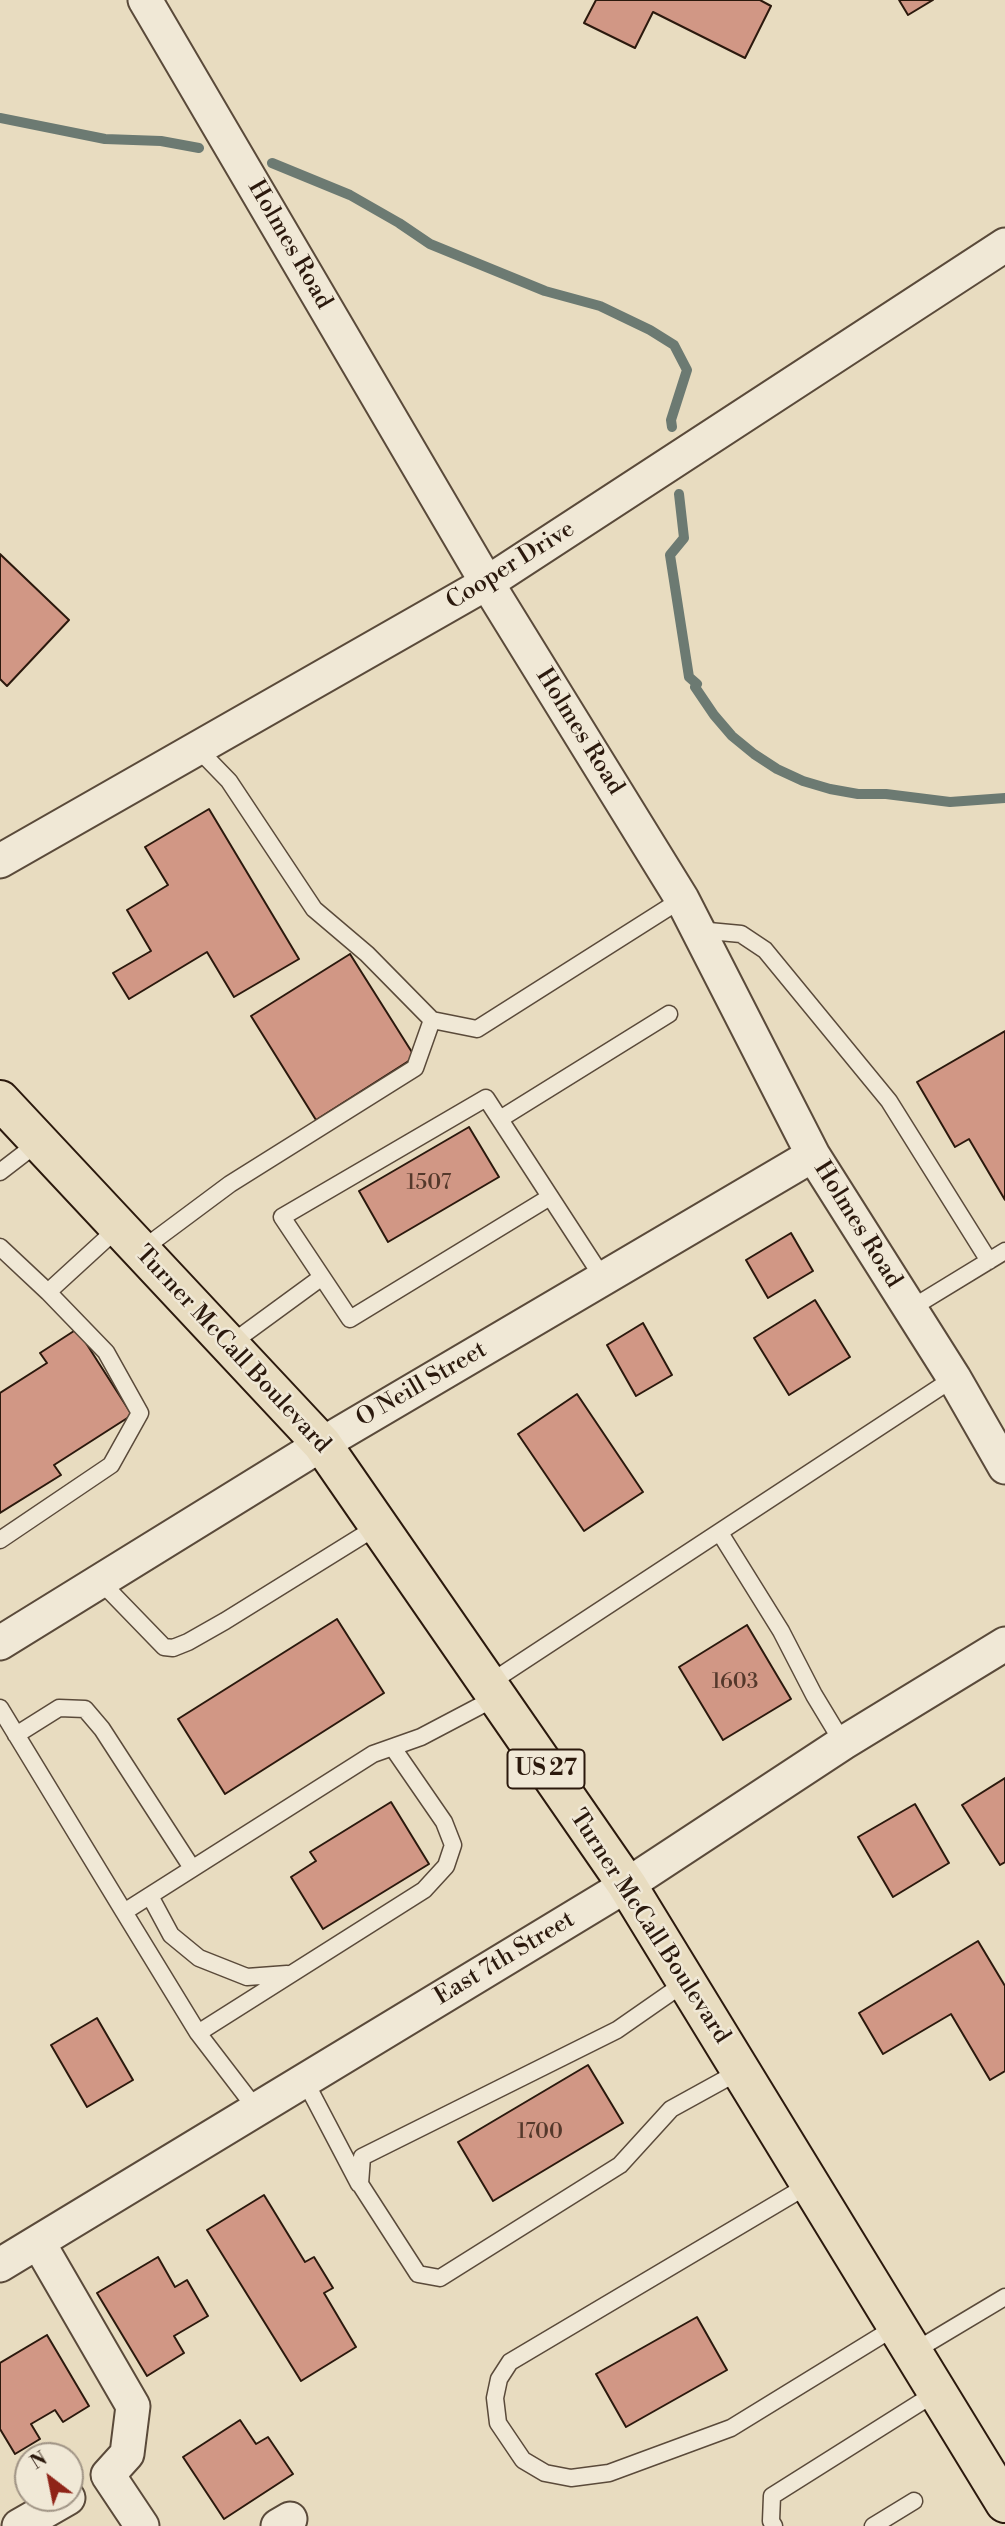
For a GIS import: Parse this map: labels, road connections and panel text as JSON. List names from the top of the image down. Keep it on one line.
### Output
{"streets":{"main road":["Turner McCall Boulevard","US 27"],"street":["Holmes Road","Cooper Drive","O Neill Street","East 7th Street"]},"crossings":[["Holmes Road","Cooper Drive"],["Holmes Road","O Neill Street"],["Turner McCall Boulevard","O Neill Street"],["Turner McCall Boulevard","East 7th Street"]],"house_numbers":["1507","1603","1700"],"north":"top left"}
